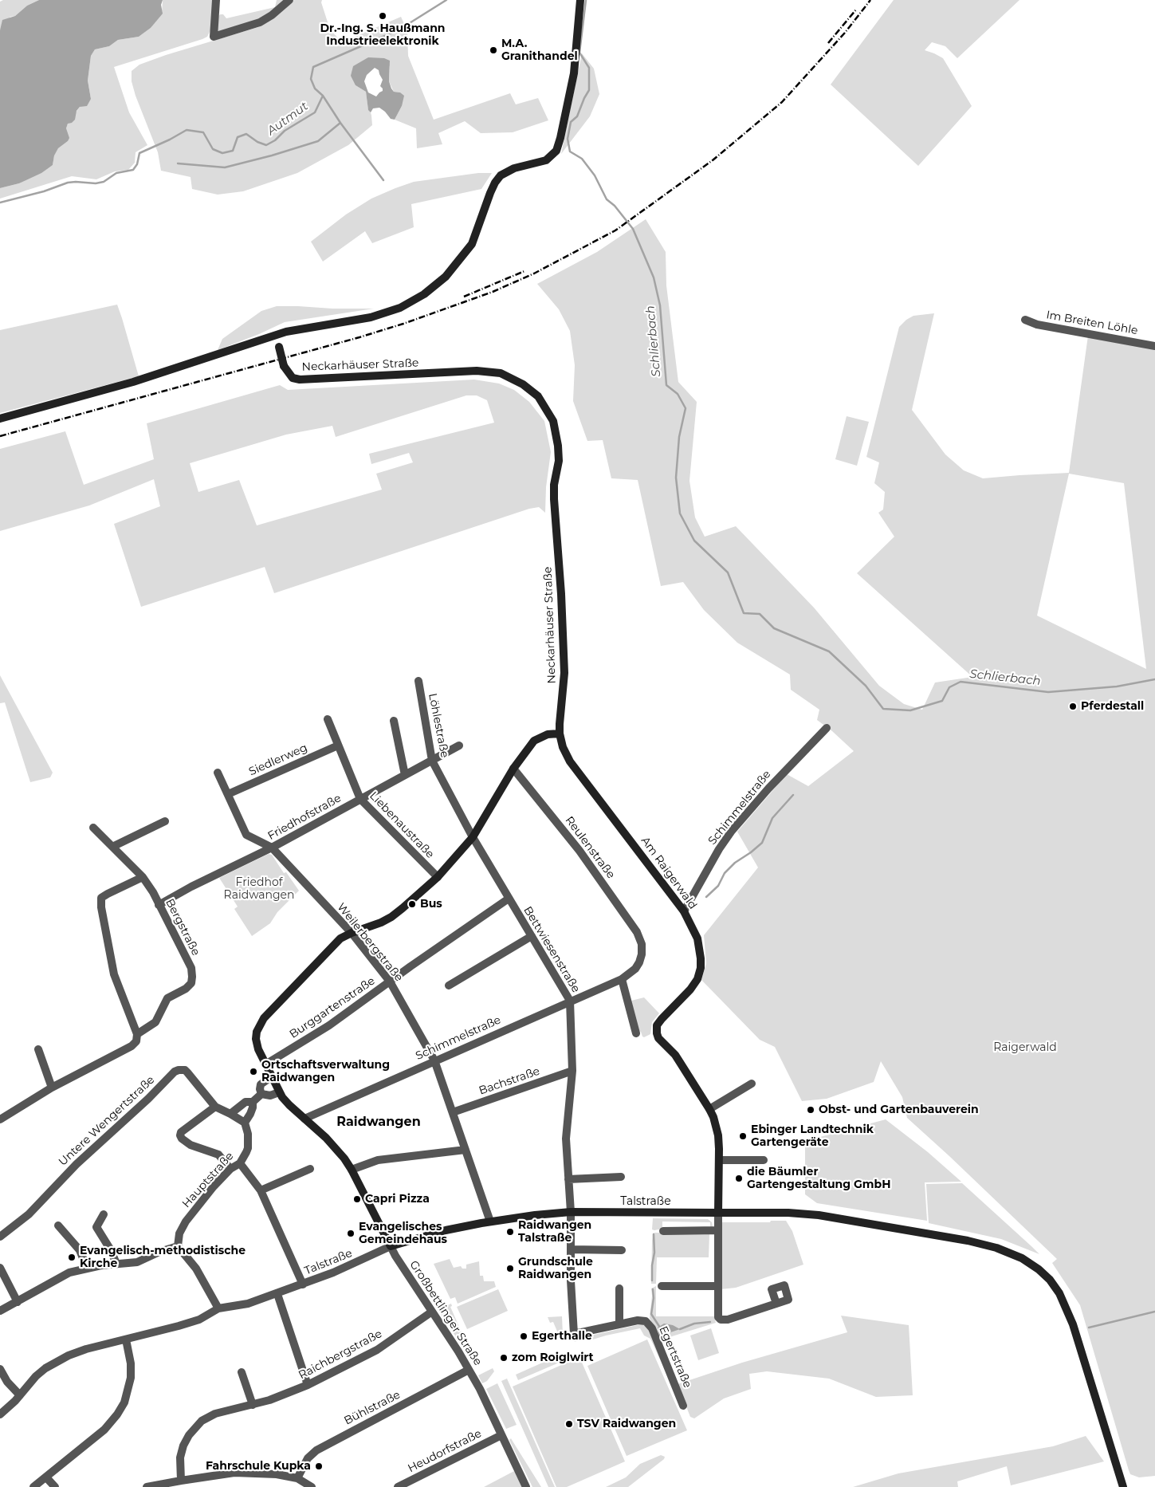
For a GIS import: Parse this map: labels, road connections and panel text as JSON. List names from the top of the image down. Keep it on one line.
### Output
{"streets":{"street":["Im Breiten Löhle","Neckarhäuser Straße","Löhlestraße","Siedlerweg","Schimmelstraße","Friedhofstraße","Liebenaustraße","Reulenstraße","Am Raigerwald","Bergstraße","Weilerbergstraße","Bettwiesenstraße","Burggartenstraße","Bachstraße","Untere Wengertstraße","Hauptstraße","Talstraße","Großbettlinger Straße","Raichbergstraße","Egertstraße","Bühlstraße","Heudorfstraße"]},"crossings":[["Neckarhäuser Straße","Am Raigerwald"],["Löhlestraße","Friedhofstraße"],["Löhlestraße","Bettwiesenstraße"],["Siedlerweg","Liebenaustraße"],["Siedlerweg","Weilerbergstraße"],["Schimmelstraße","Reulenstraße"],["Schimmelstraße","Am Raigerwald"],["Schimmelstraße","Weilerbergstraße"],["Schimmelstraße","Bettwiesenstraße"],["Schimmelstraße","Großbettlinger Straße"],["Friedhofstraße","Liebenaustraße"],["Friedhofstraße","Bergstraße"],["Friedhofstraße","Weilerbergstraße"],["Am Raigerwald","Talstraße"],["Weilerbergstraße","Burggartenstraße"],["Weilerbergstraße","Bachstraße"],["Weilerbergstraße","Talstraße"],["Bettwiesenstraße","Burggartenstraße"],["Bettwiesenstraße","Bachstraße"],["Bettwiesenstraße","Talstraße"],["Bettwiesenstraße","Egertstraße"],["Burggartenstraße","Großbettlinger Straße"],["Untere Wengertstraße","Hauptstraße"],["Talstraße","Großbettlinger Straße"],["Talstraße","Egertstraße"],["Großbettlinger Straße","Raichbergstraße"],["Großbettlinger Straße","Bühlstraße"],["Großbettlinger Straße","Heudorfstraße"]],"districts":["Raidwangen"],"water":["Autmut","Schlierbach"],"parks":["Friedhof Raidwangen","Raigerwald"],"places":["Dr.-Ing. S. Haußmann Industrieelektronik","M.A. Granithandel","Pferdestall","Bus","Ortschaftsverwaltung Raidwangen","Obst- und Gartenbauverein","Ebinger Landtechnik Gartengeräte","die Bäumler Gartengestaltung GmbH","Capri Pizza","Raidwangen Talstraße","Evangelisches Gemeindehaus","Evangelisch-methodistische Kirche","Grundschule Raidwangen","Egerthalle","zom Roiglwirt","TSV Raidwangen","Fahrschule Kupka"]}
